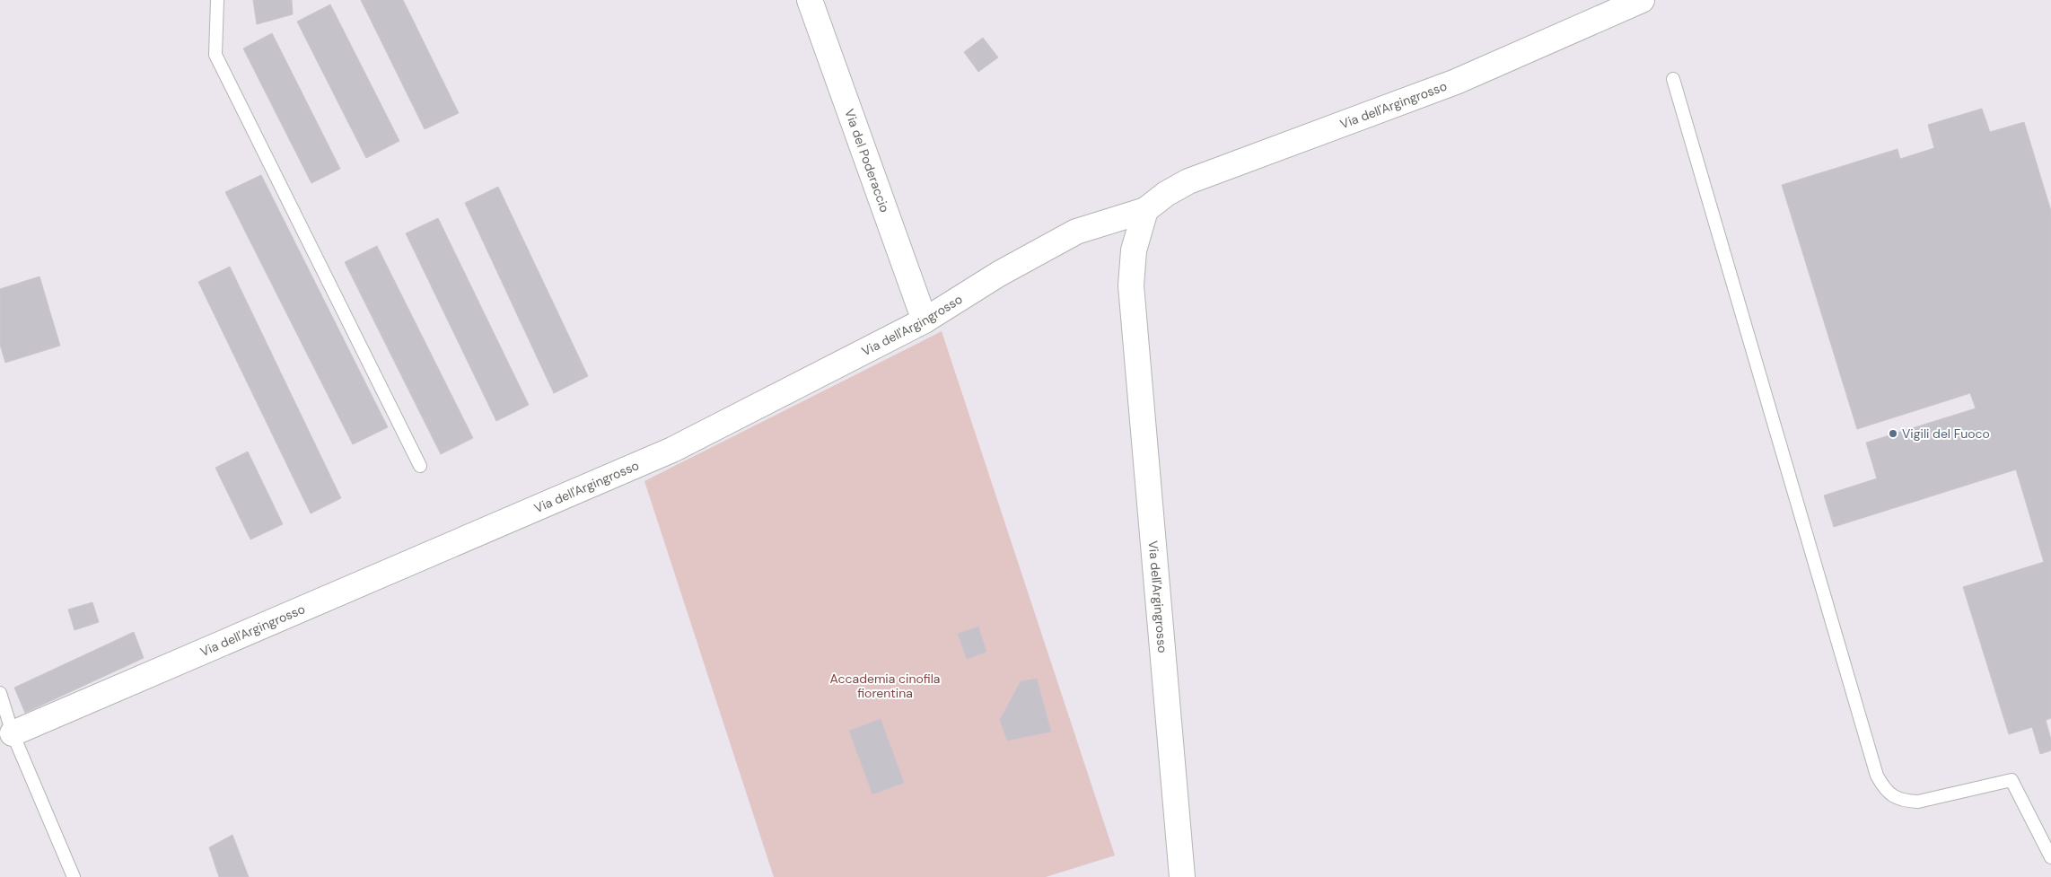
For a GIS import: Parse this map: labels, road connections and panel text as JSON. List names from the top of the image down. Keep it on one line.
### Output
{"streets":{"street":["Via dell'Argingrosso","Via del Poderaccio"]},"crossings":[["Via dell'Argingrosso","Via del Poderaccio"]],"parks":["Accademia cinofila fiorentina"],"places":["Vigili del Fuoco"]}
